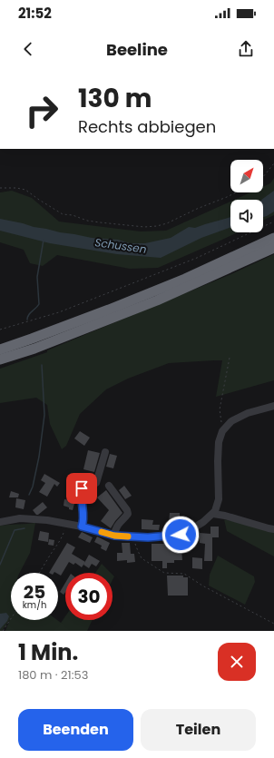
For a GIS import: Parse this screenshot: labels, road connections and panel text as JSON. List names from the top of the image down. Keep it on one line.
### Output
{"water":["Schussen"],"north":"top right","page":{"status":"21:52","header":"Beeline","turn":["130 m","Rechts abbiegen"],"speed":"25 km/h","limit":"30","heading":["1 Min.","180 m · 21:53"],"buttons":["Beenden","Teilen"]}}
